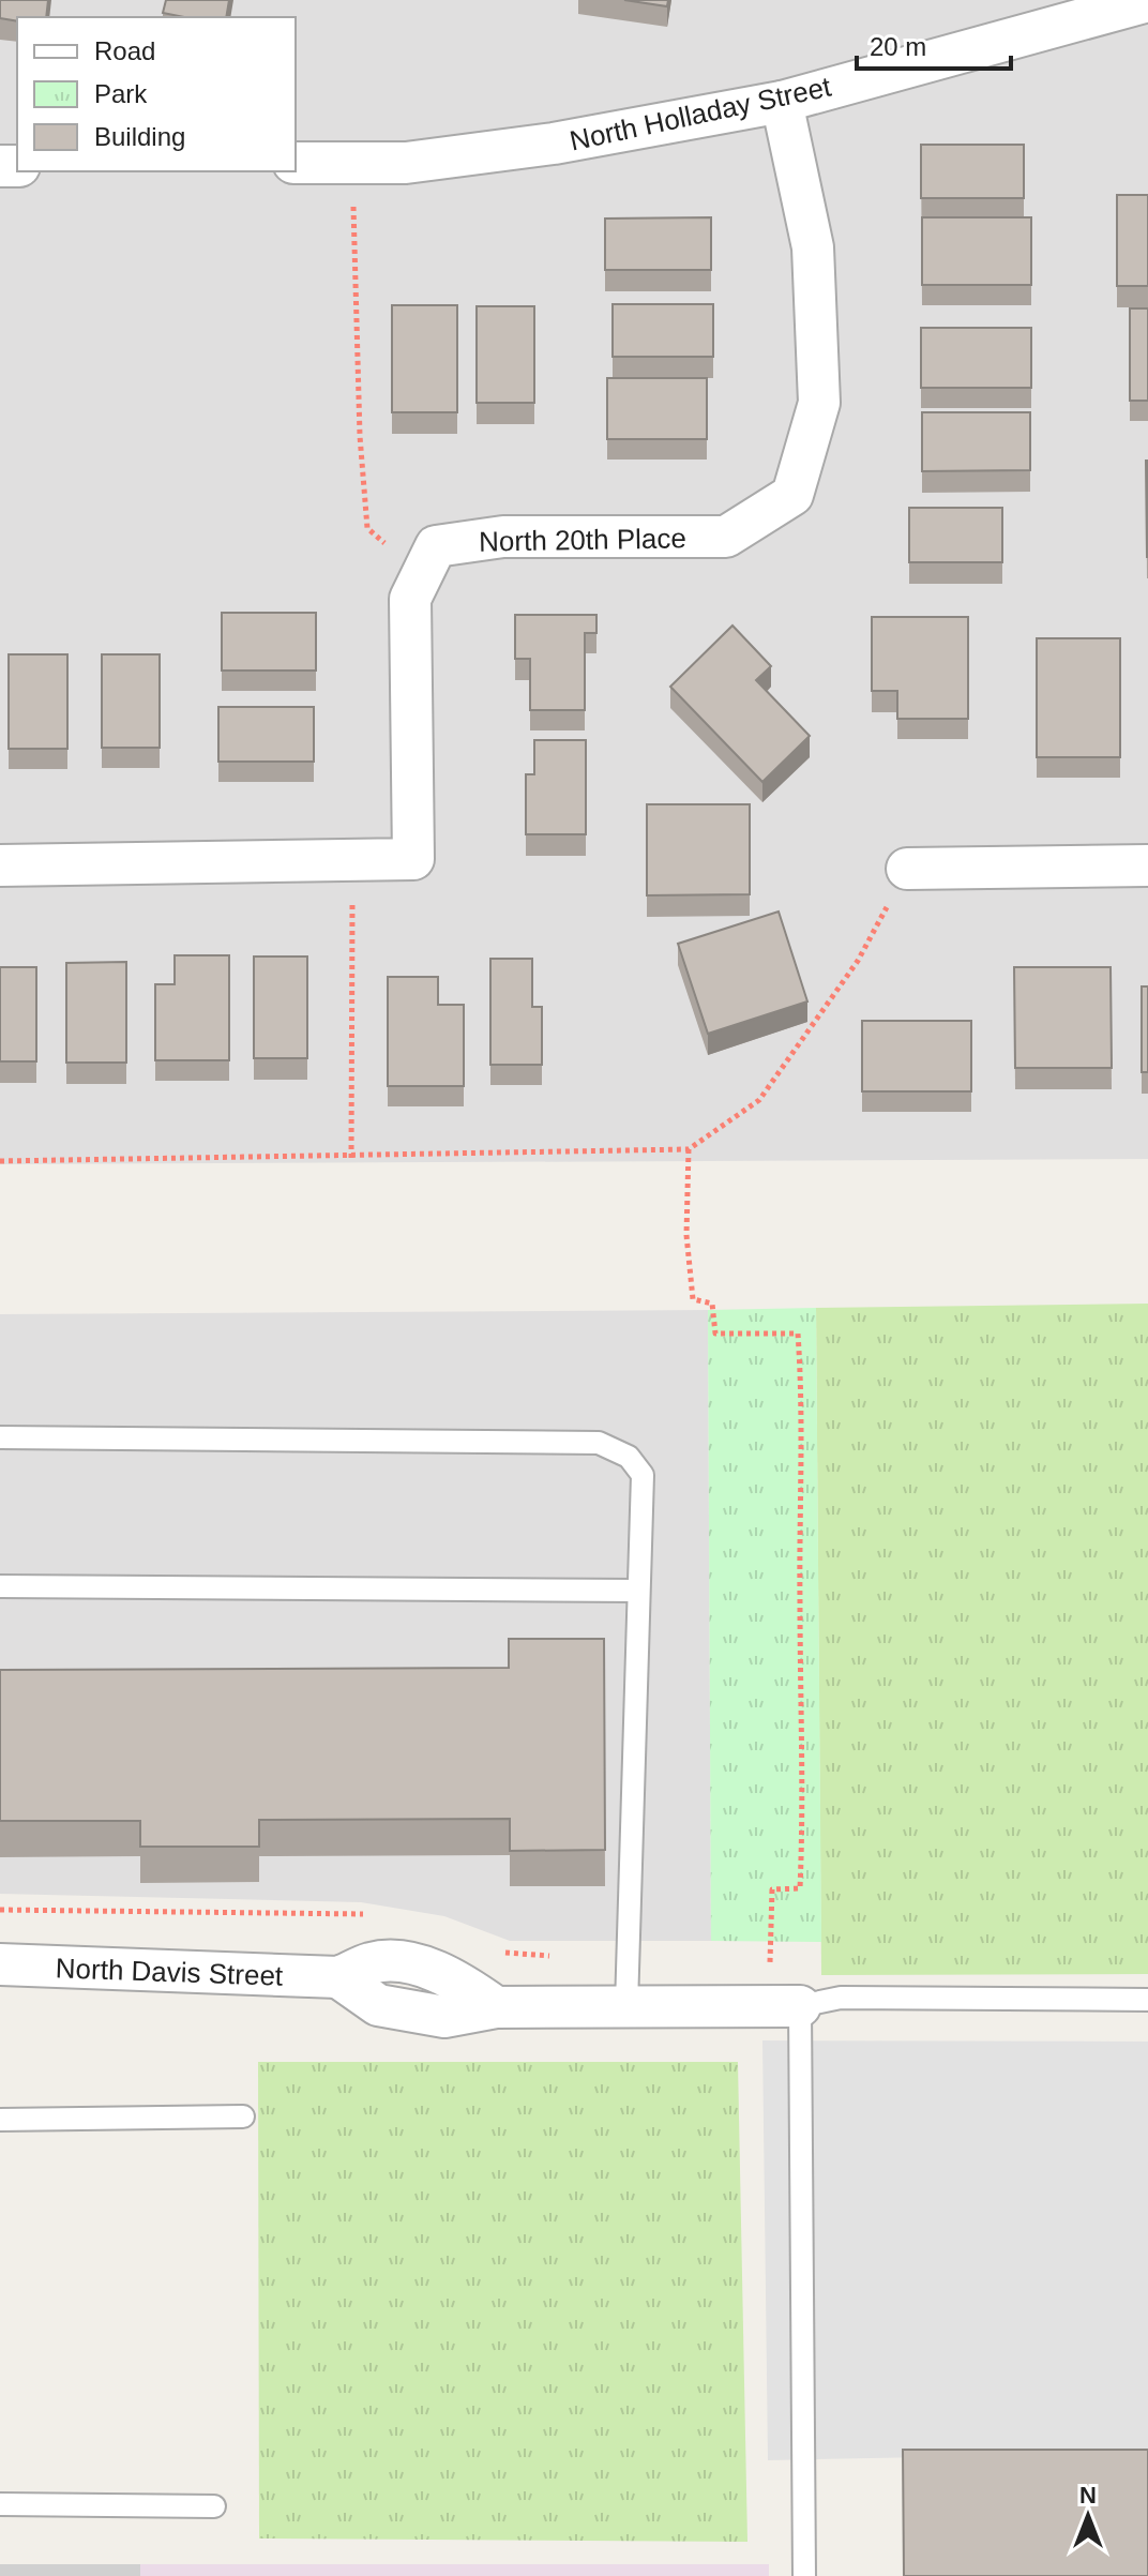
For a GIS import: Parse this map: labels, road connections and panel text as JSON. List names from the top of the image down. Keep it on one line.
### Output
{"streets":{"street":["North Holladay Street","North 20th Place","North Davis Street"]},"crossings":[["North Holladay Street","North 20th Place"]],"legend":["Road","Park","Building"],"scale_bar":"20 m","north":"top"}
